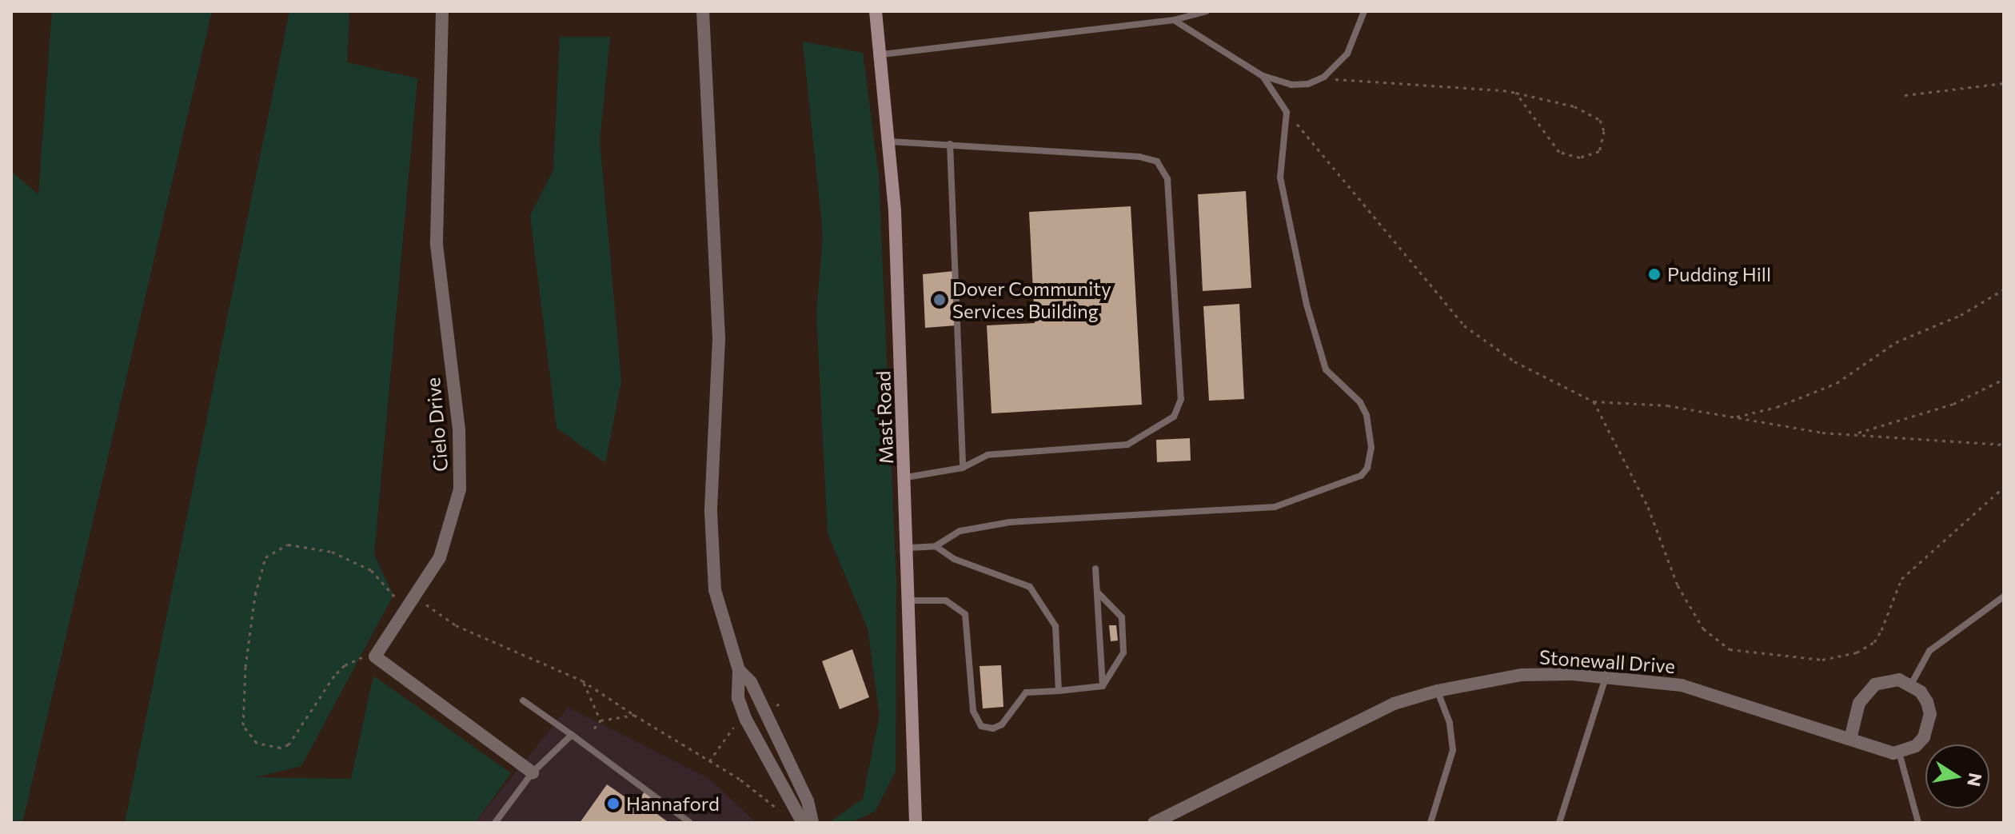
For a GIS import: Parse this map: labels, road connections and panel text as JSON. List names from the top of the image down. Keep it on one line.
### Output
{"streets":{"street":["Mast Road","Cielo Drive","Stonewall Drive"]},"places":["Pudding Hill","Dover Community Services Building","Hannaford"],"north":"right"}
